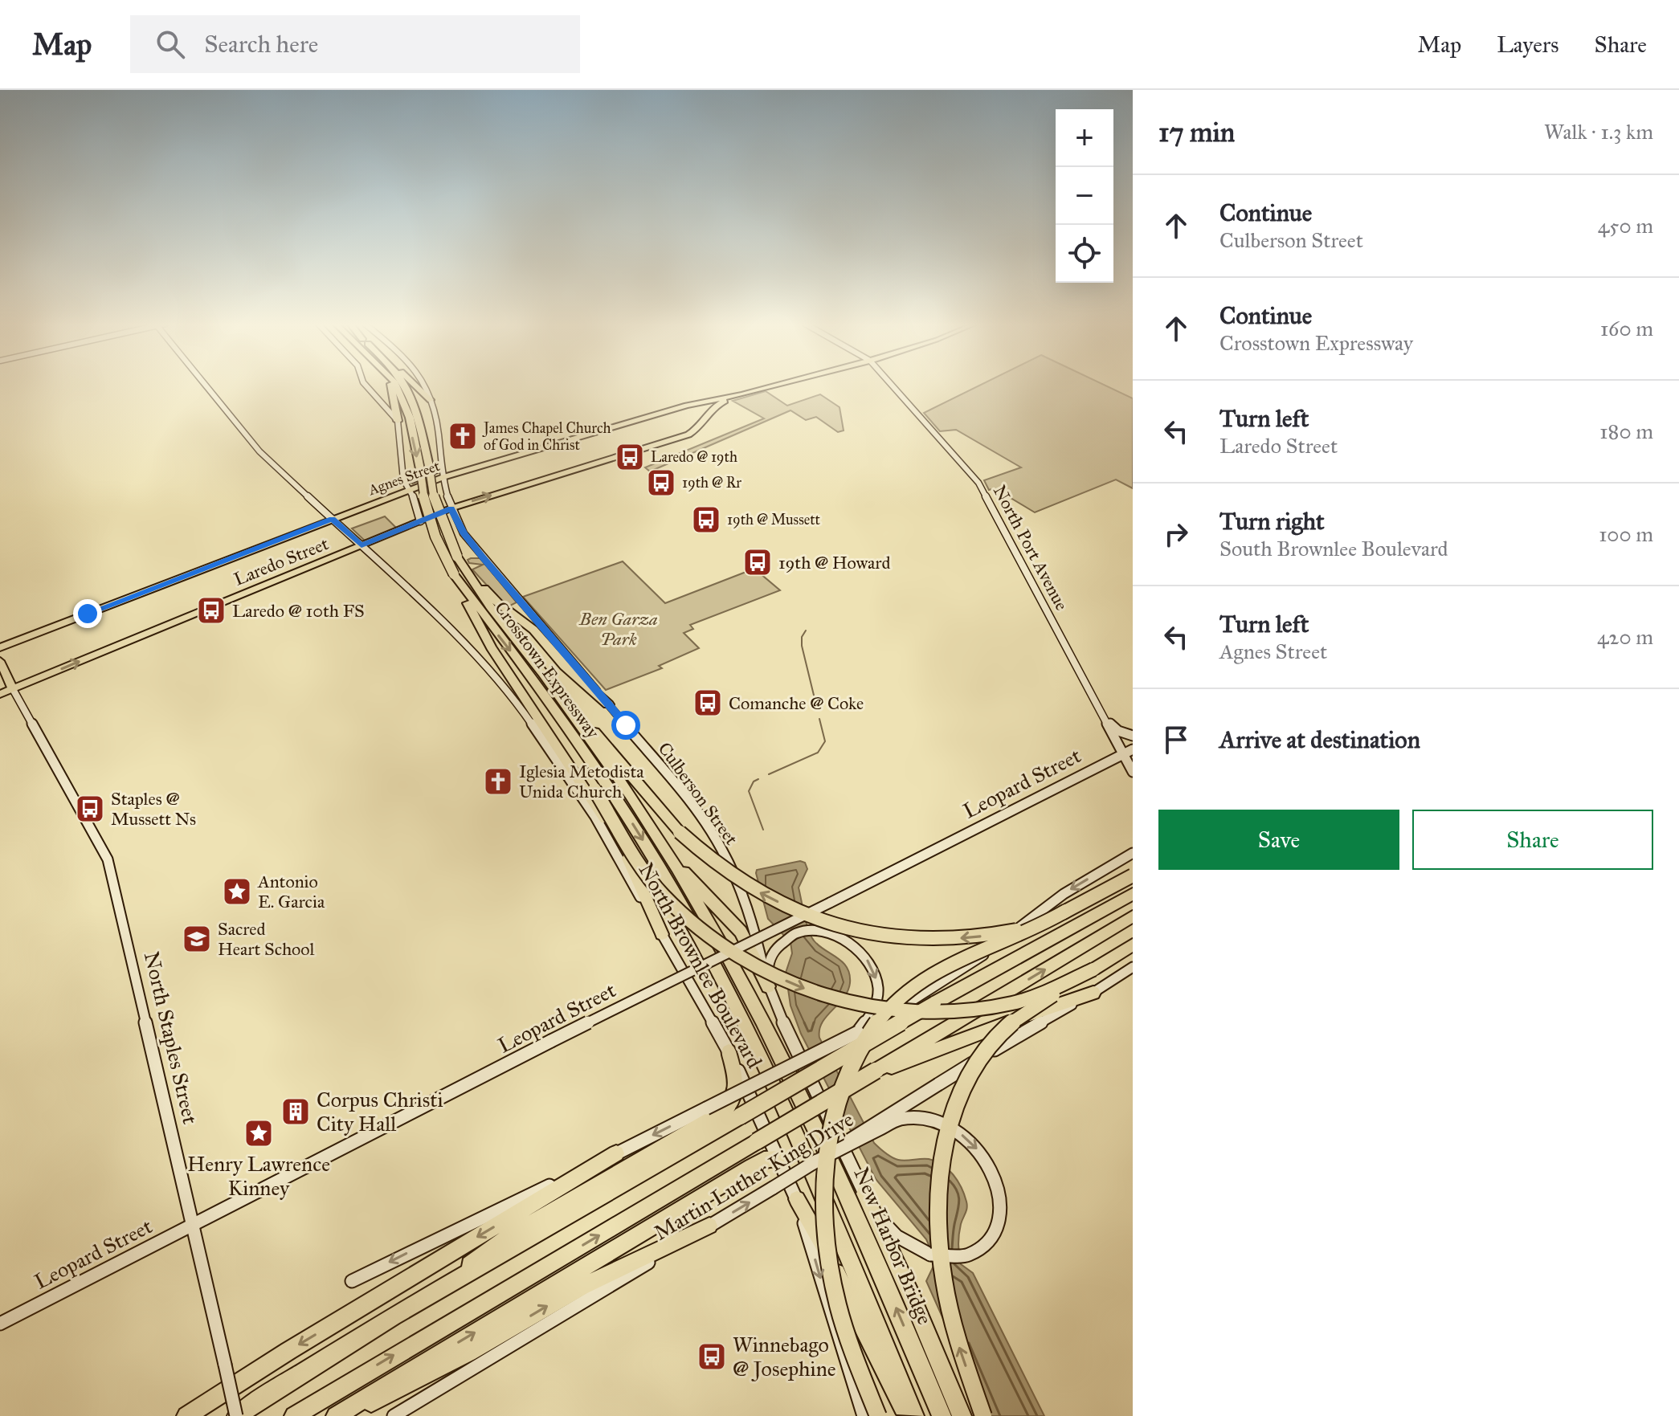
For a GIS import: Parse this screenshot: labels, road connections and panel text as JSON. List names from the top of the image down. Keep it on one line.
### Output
{"streets":{"highway":["Crosstown Expressway","New Harbor Bridge"],"main road":["Agnes Street","North Port Avenue","Laredo Street","Leopard Street","Culberson Street","North Brownlee Boulevard","North Staples Street","Martin Luther King Drive"]},"crossings":[["Agnes Street","Laredo Street"],["Agnes Street","North Brownlee Boulevard"],["North Port Avenue","Leopard Street"],["Laredo Street","Culberson Street"],["Laredo Street","North Brownlee Boulevard"],["Laredo Street","North Staples Street"],["Crosstown Expressway","New Harbor Bridge"],["Leopard Street","North Staples Street"],["Culberson Street","Martin Luther King Drive"]],"one_way":["Laredo Street"],"parks":["Ben Garza Park"],"places":{"church":["James Chapel Church of God in Christ","Iglesia Metodista Unida Church"],"bus stop":["Laredo @ 19th","19th @ Rr","19th @ Mussett","19th @ Howard","Laredo @ 10th FS","Comanche @ Coke","Staples @ Mussett Ns","Winnebago @ Josephine"],"place":["Antonio E. Garcia","Henry Lawrence Kinney"],"school or university":["Sacred Heart School"],"building":["Corpus Christi City Hall"]},"page":{"header":"Map","search":"Search here","nav":["Map","Layers","Share"],"heading":["17 min","Walk · 1.3 km"],"map_buttons":["+","−"],"list":[["Continue","Culberson Street","450 m"],["Continue","Crosstown Expressway","160 m"],["Turn left","Laredo Street","180 m"],["Turn right","South Brownlee Boulevard","100 m"],["Turn left","Agnes Street","420 m"],"Arrive at destination"],"buttons":["Save","Share"]}}
